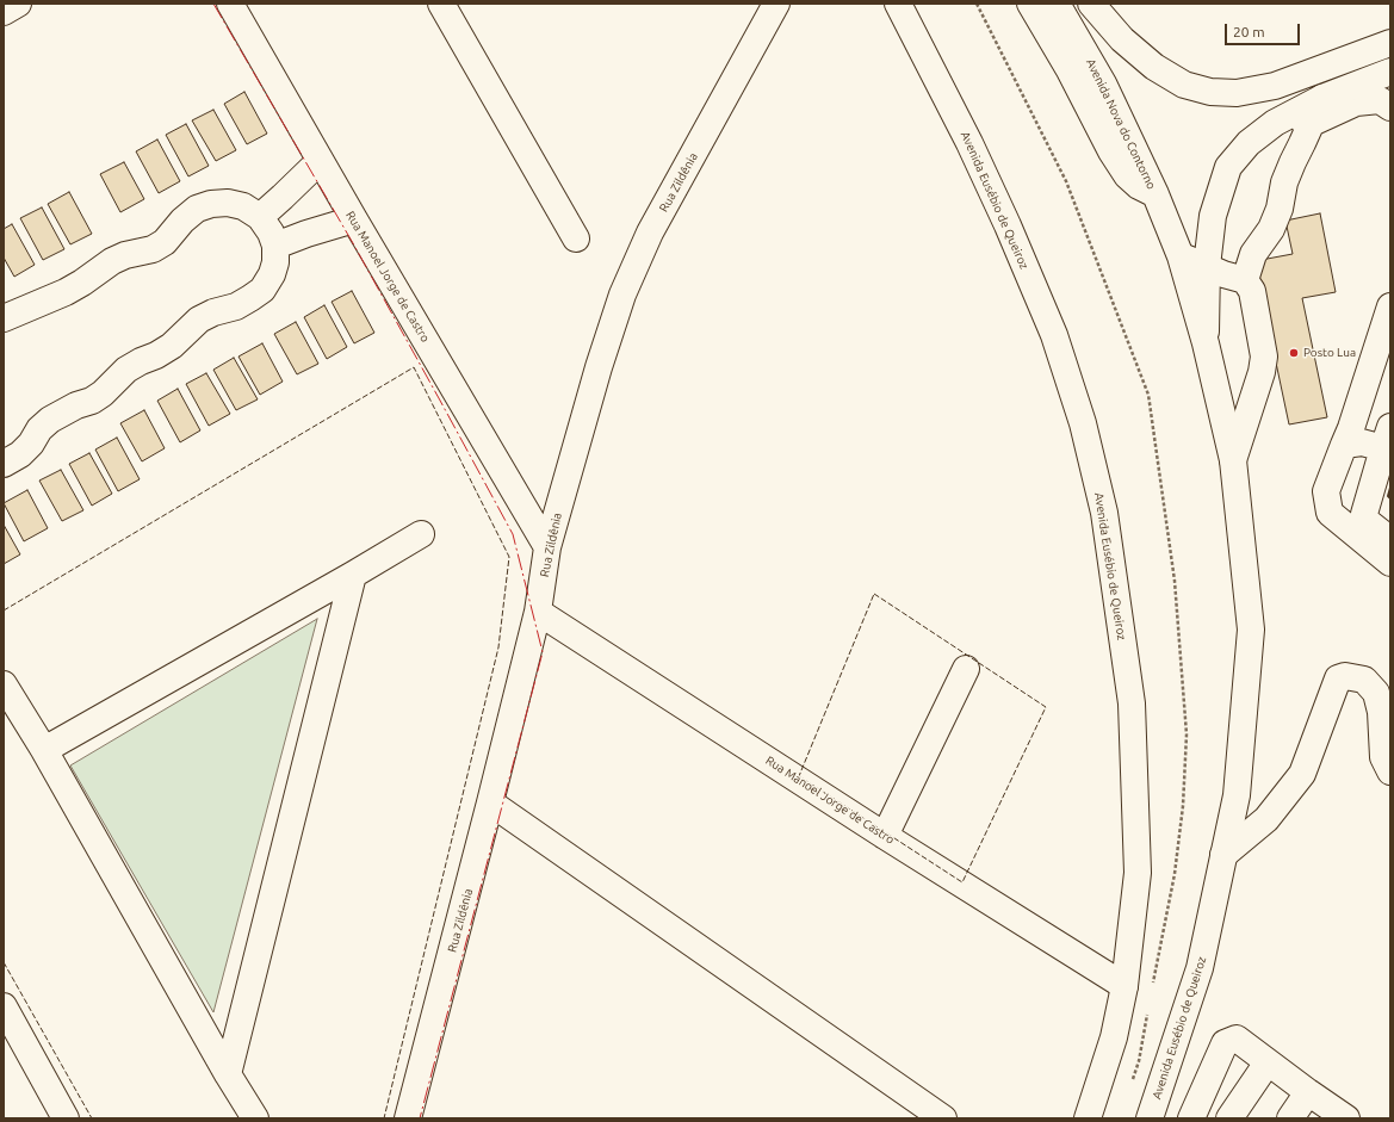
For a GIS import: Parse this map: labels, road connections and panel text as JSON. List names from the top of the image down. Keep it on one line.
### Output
{"streets":{"main road":["Avenida Nova do Contorno","Rua Zildênia","Avenida Eusébio de Queiroz","Rua Manoel Jorge de Castro"]},"crossings":[["Avenida Nova do Contorno","Avenida Eusébio de Queiroz"],["Rua Zildênia","Rua Manoel Jorge de Castro"],["Avenida Eusébio de Queiroz","Rua Manoel Jorge de Castro"]],"places":["Posto Lua"],"scale_bar":"20 m"}
